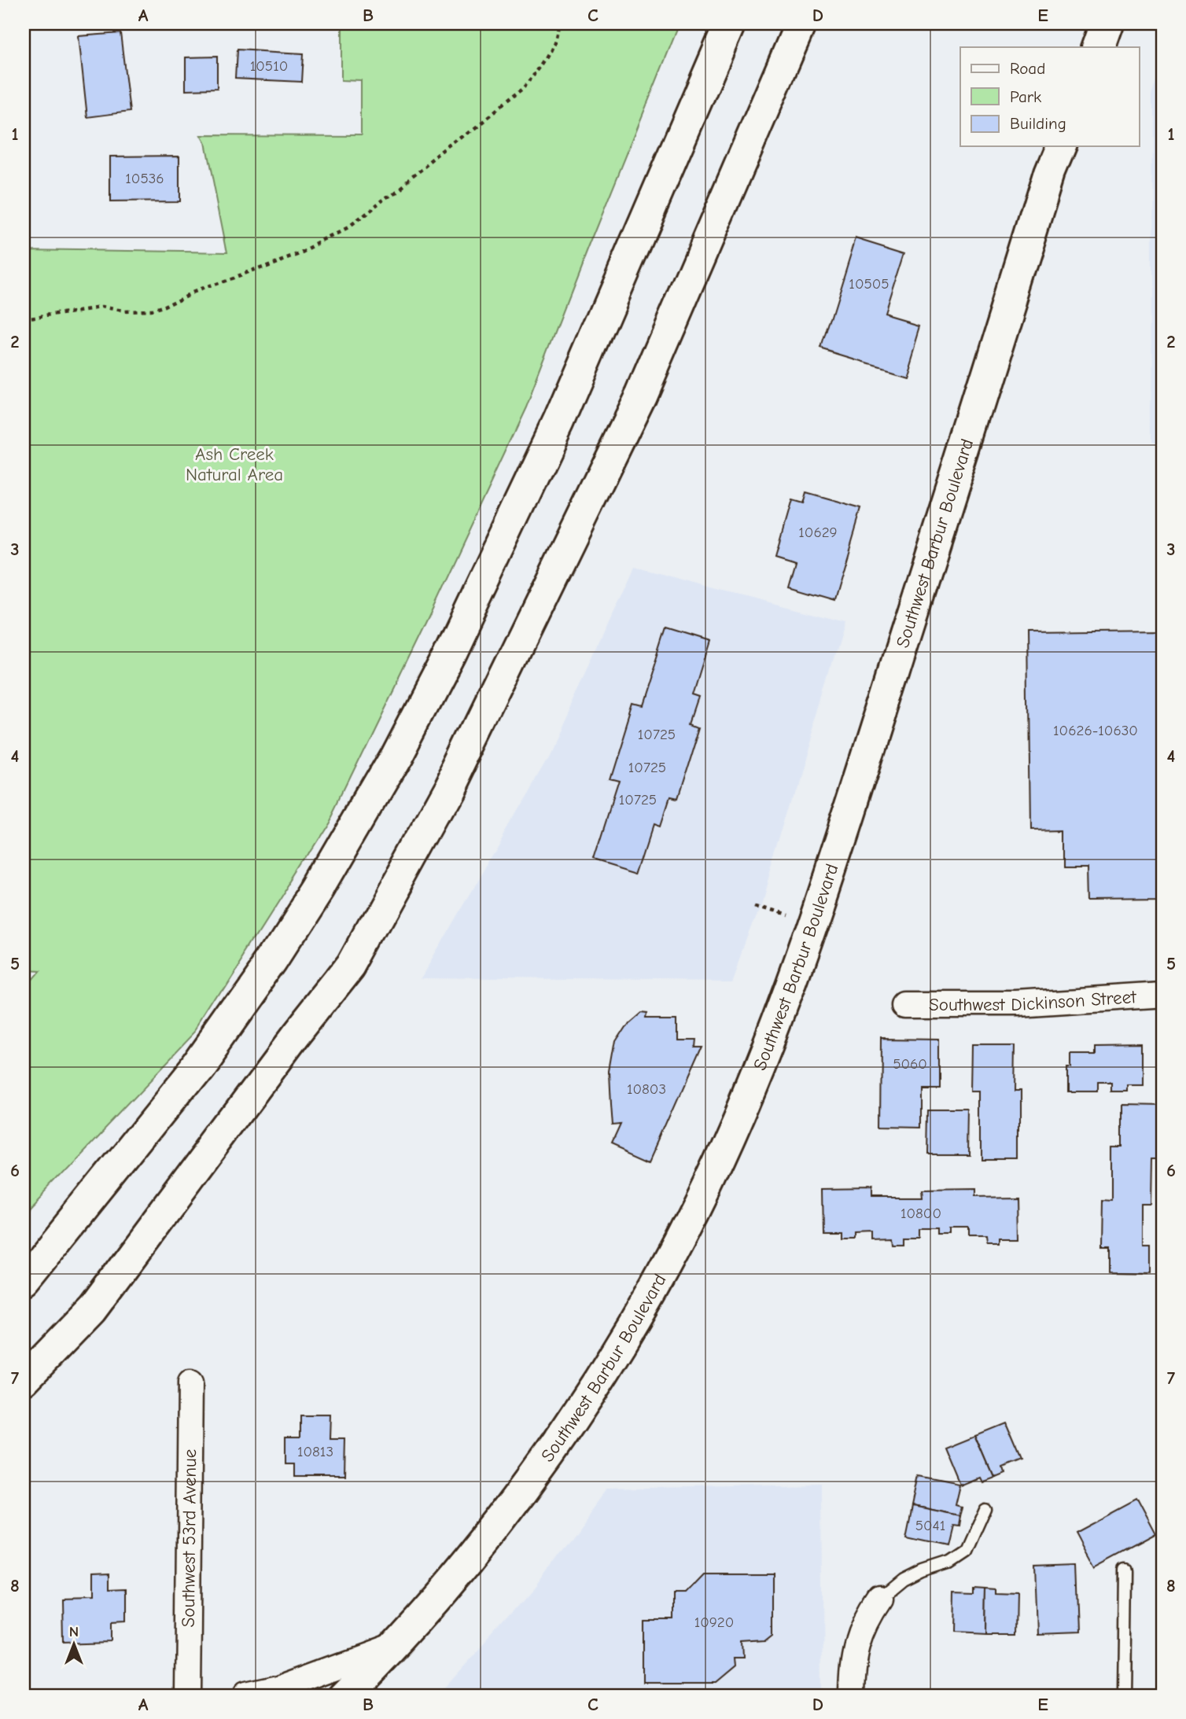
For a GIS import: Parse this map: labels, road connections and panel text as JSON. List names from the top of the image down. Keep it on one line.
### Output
{"streets":{"main road":["Southwest Barbur Boulevard"],"street":["Southwest Dickinson Street","Southwest 53rd Avenue"]},"parks":["Ash Creek Natural Area"],"house_numbers":["10510","10536","10505","10629","10626-10630","10725","10725","10725","5060","10803","10800","10813","5041","10920"],"legend":["Road","Park","Building"],"north":"top","grid":{"columns":["A","B","C","D","E"],"rows":["1","2","3","4","5","6","7","8"]}}
